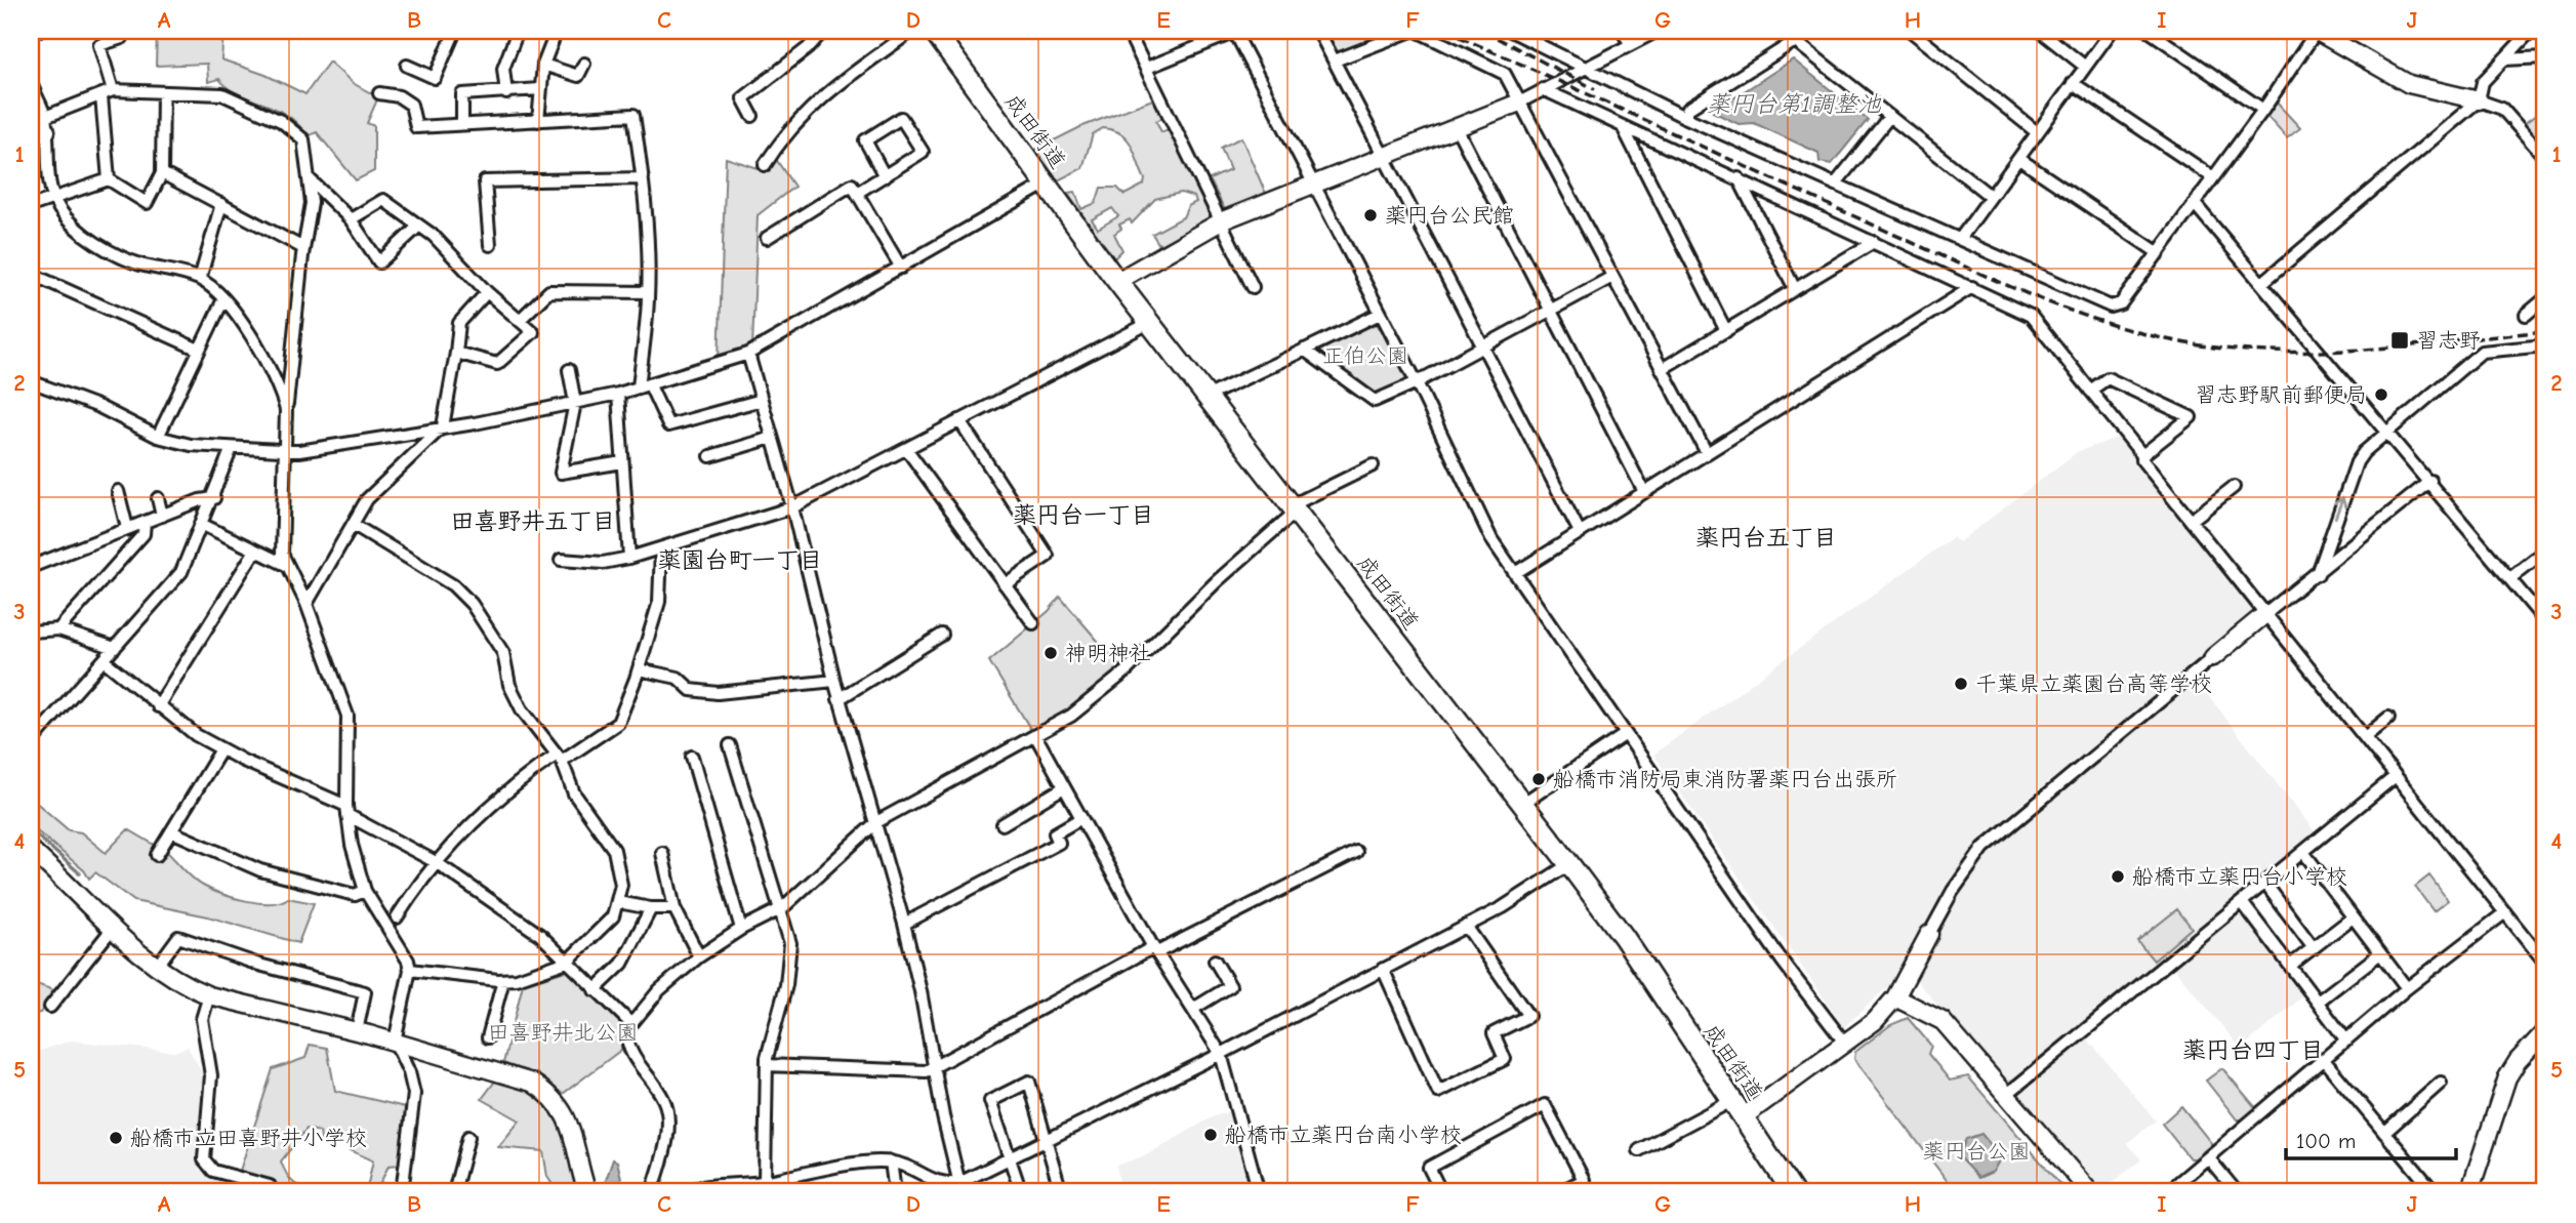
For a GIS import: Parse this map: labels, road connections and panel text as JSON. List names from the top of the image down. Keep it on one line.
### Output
{"streets":{"highway":["成田街道"]},"districts":["薬円台一丁目","田喜野井五丁目","薬円台五丁目","薬園台町一丁目","薬円台四丁目"],"water":["薬円台第1調整池"],"parks":["正伯公園","田喜野井北公園","薬円台公園"],"places":{"other":["薬円台公民館","習志野駅前郵便局","神明神社","千葉県立薬園台高等学校","船橋市消防局東消防署薬円台出張所","船橋市立薬円台小学校","船橋市立薬円台南小学校","船橋市立田喜野井小学校"],"transit":["習志野"]},"scale_bar":"100 m","grid":{"columns":["A","B","C","D","E","F","G","H","I","J"],"rows":["1","2","3","4","5"]}}
